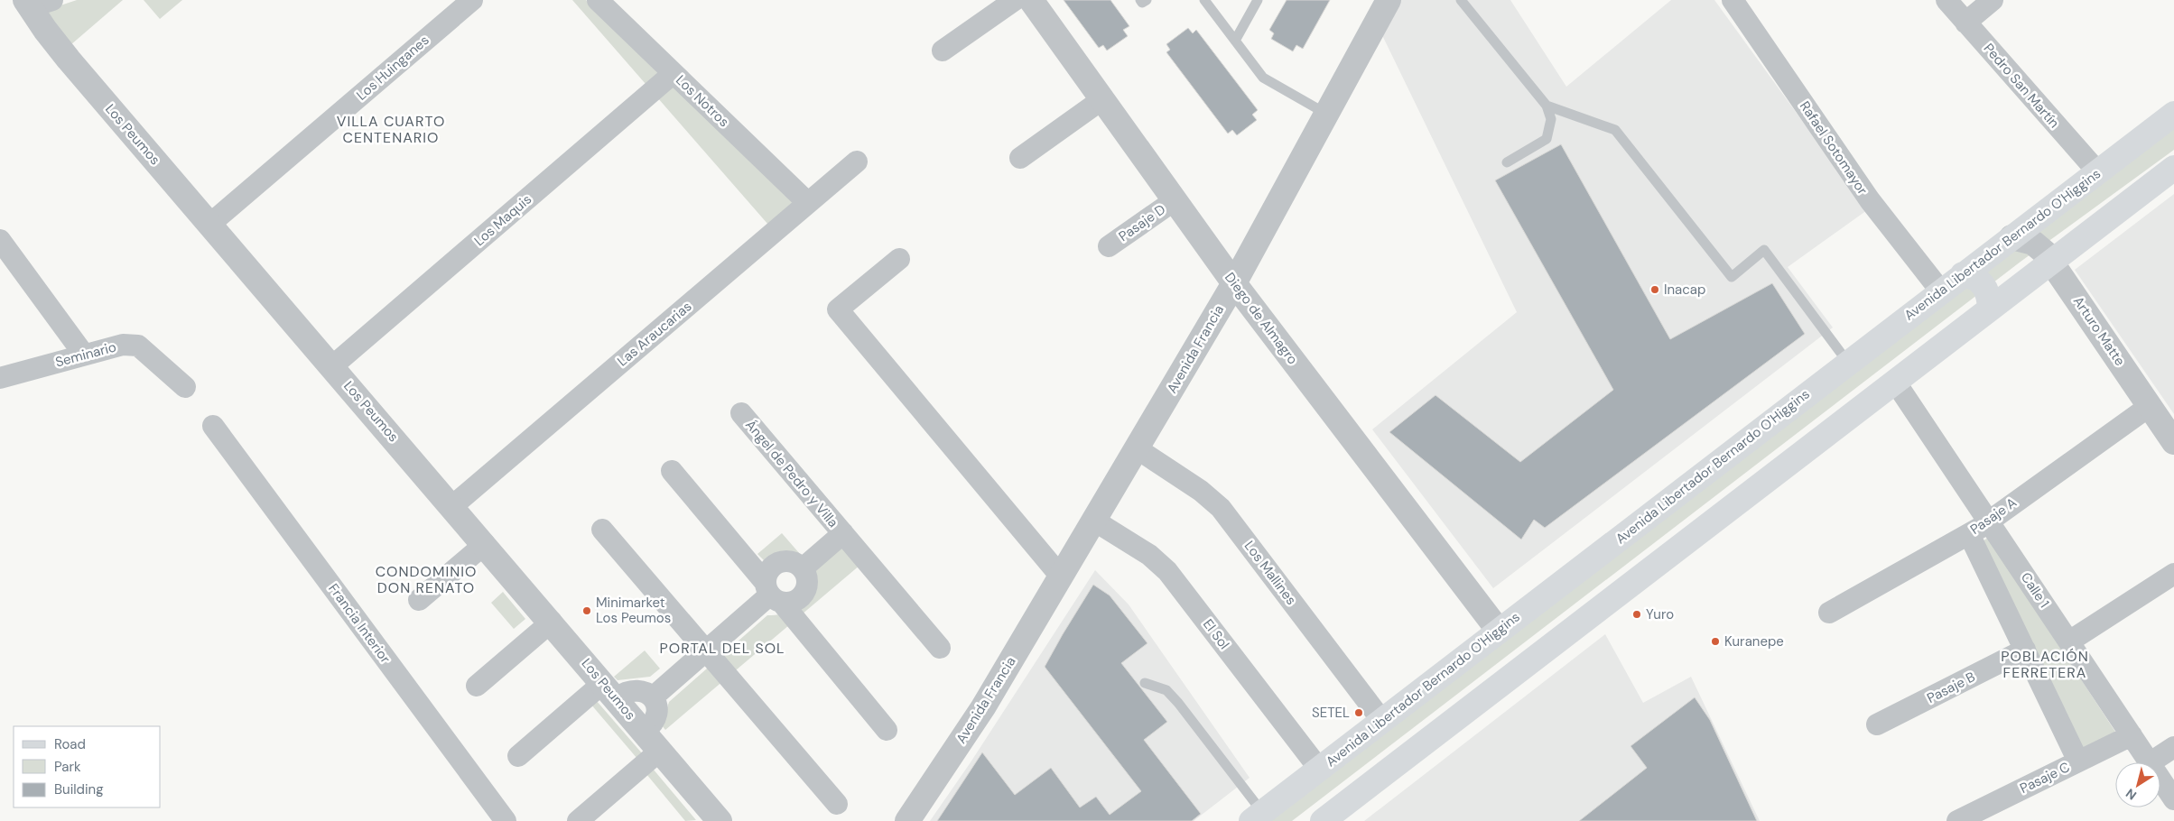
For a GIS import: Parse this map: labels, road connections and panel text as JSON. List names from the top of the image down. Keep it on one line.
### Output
{"streets":{"main road":["Avenida Libertador Bernardo O'Higgins"],"street":["Los Huinganes","Pedro San Martín","Los Notros","Los Peumos","Rafael Sotomayor","Los Maquis","Pasaje D","Diego de Almagro","Arturo Matte","Las Araucarias","Avenida Francia","Seminario","Ángel de Pedro y Villa","Pasaje A","Los Mallines","Calle 1","Francia Interior","El Sol","Pasaje B","Pasaje C"]},"crossings":[["Los Huinganes","Los Peumos"],["Pedro San Martín","Avenida Libertador Bernardo O'Higgins"],["Los Notros","Los Maquis"],["Los Notros","Las Araucarias"],["Los Peumos","Los Maquis"],["Los Peumos","Las Araucarias"],["Rafael Sotomayor","Avenida Libertador Bernardo O'Higgins"],["Pasaje D","Diego de Almagro"],["Avenida Libertador Bernardo O'Higgins","Diego de Almagro"],["Avenida Libertador Bernardo O'Higgins","Arturo Matte"],["Avenida Libertador Bernardo O'Higgins","Los Mallines"],["Avenida Libertador Bernardo O'Higgins","El Sol"],["Diego de Almagro","Avenida Francia"],["Arturo Matte","Pasaje A"],["Avenida Francia","Los Mallines"],["Avenida Francia","El Sol"],["Pasaje A","Calle 1"],["Calle 1","Pasaje C"]],"districts":["VILLA CUARTO CENTENARIO","CONDOMINIO DON RENATO","PORTAL DEL SOL","POBLACIÓN FERRETERA"],"places":["Inacap","Minimarket Los Peumos","Yuro","Kuranepe","SETEL"],"legend":["Road","Park","Building"],"north":"bottom left"}
